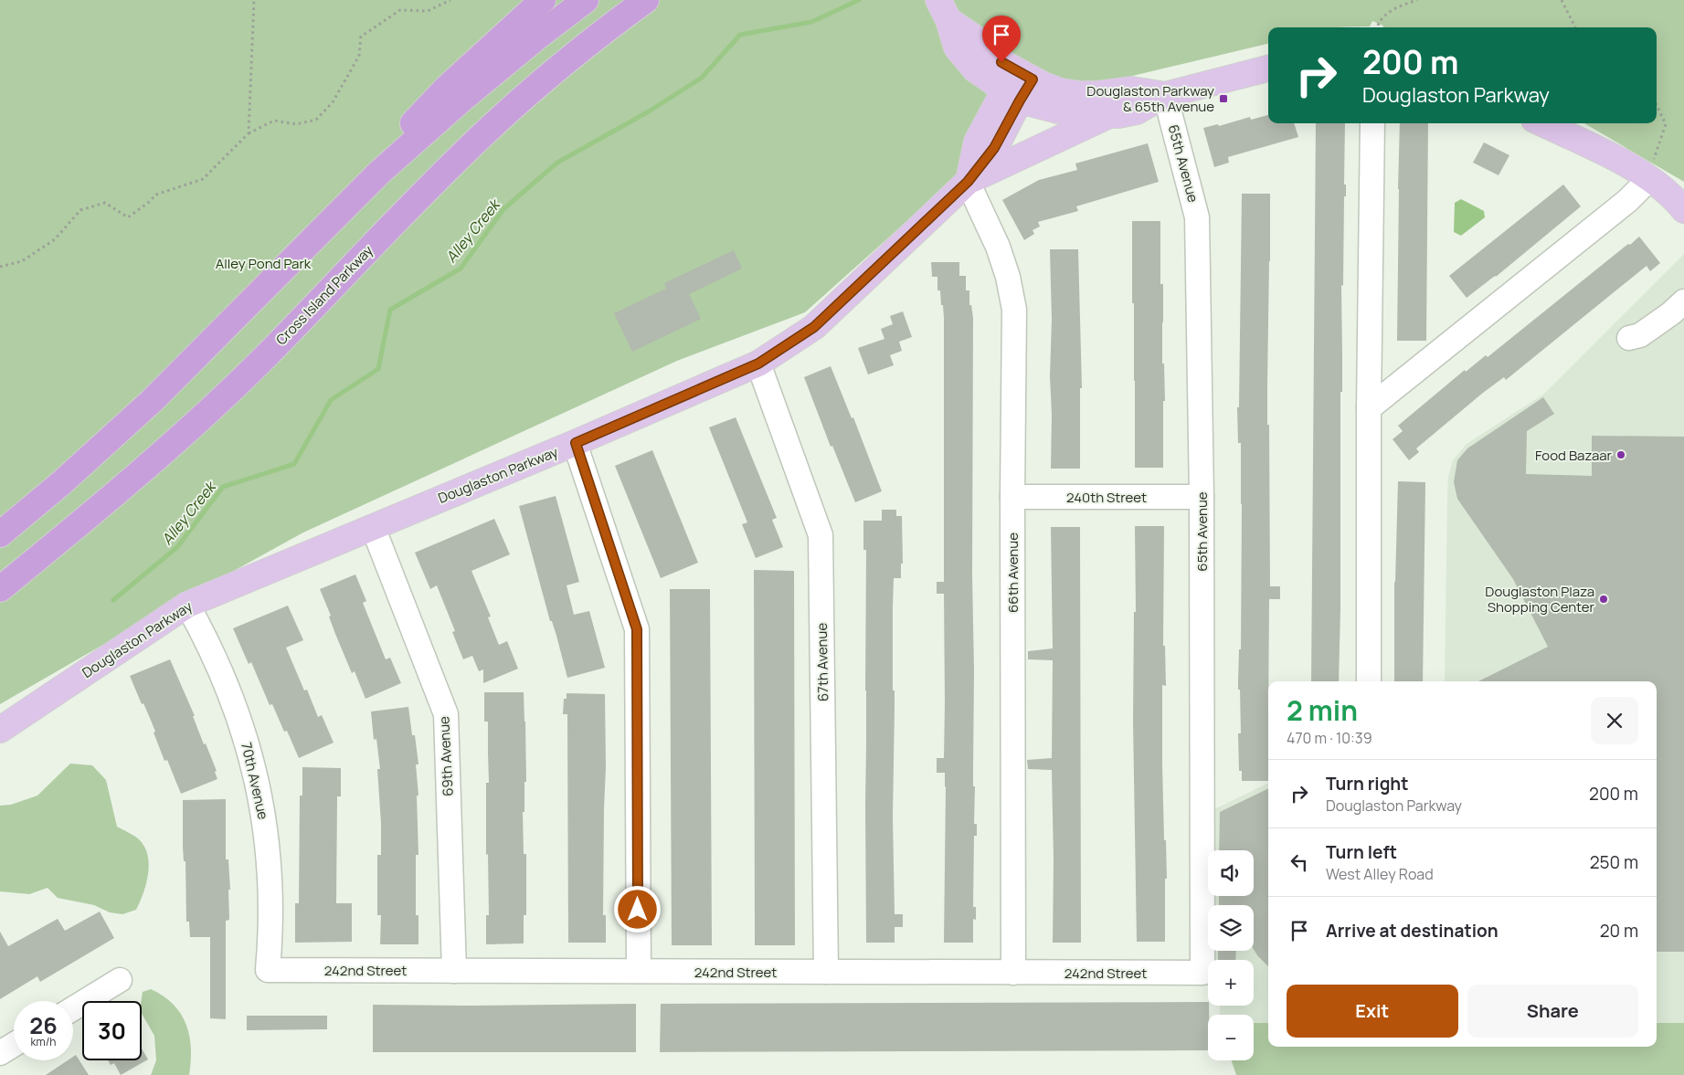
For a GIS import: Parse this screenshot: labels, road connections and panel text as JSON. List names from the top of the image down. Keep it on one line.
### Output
{"streets":{"highway":["Cross Island Parkway"],"main road":["Douglaston Parkway"],"street":["65th Avenue","240th Street","66th Avenue","67th Avenue","69th Avenue","70th Avenue","242nd Street"]},"crossings":[["65th Avenue","Douglaston Parkway"],["65th Avenue","240th Street"],["65th Avenue","242nd Street"],["Douglaston Parkway","66th Avenue"],["Douglaston Parkway","67th Avenue"],["Douglaston Parkway","69th Avenue"],["Douglaston Parkway","70th Avenue"],["240th Street","66th Avenue"],["66th Avenue","242nd Street"],["67th Avenue","242nd Street"],["69th Avenue","242nd Street"],["70th Avenue","242nd Street"]],"water":["Alley Creek"],"parks":["Alley Pond Park"],"places":{"transit":["Douglaston Parkway & 65th Avenue"],"other":["Food Bazaar","Douglaston Plaza Shopping Center"]},"page":{"turn":["200 m","Douglaston Parkway"],"heading":["2 min","470 m · 10:39"],"list":[{"name":"Turn right","note":"Douglaston Parkway","value":"200 m"},{"name":"Turn left","note":"West Alley Road","value":"250 m"},{"name":"Arrive at destination","value":"20 m"}],"map_buttons":["+","−"],"buttons":["Exit","Share"],"speed":"26 km/h","limit":"30"}}
